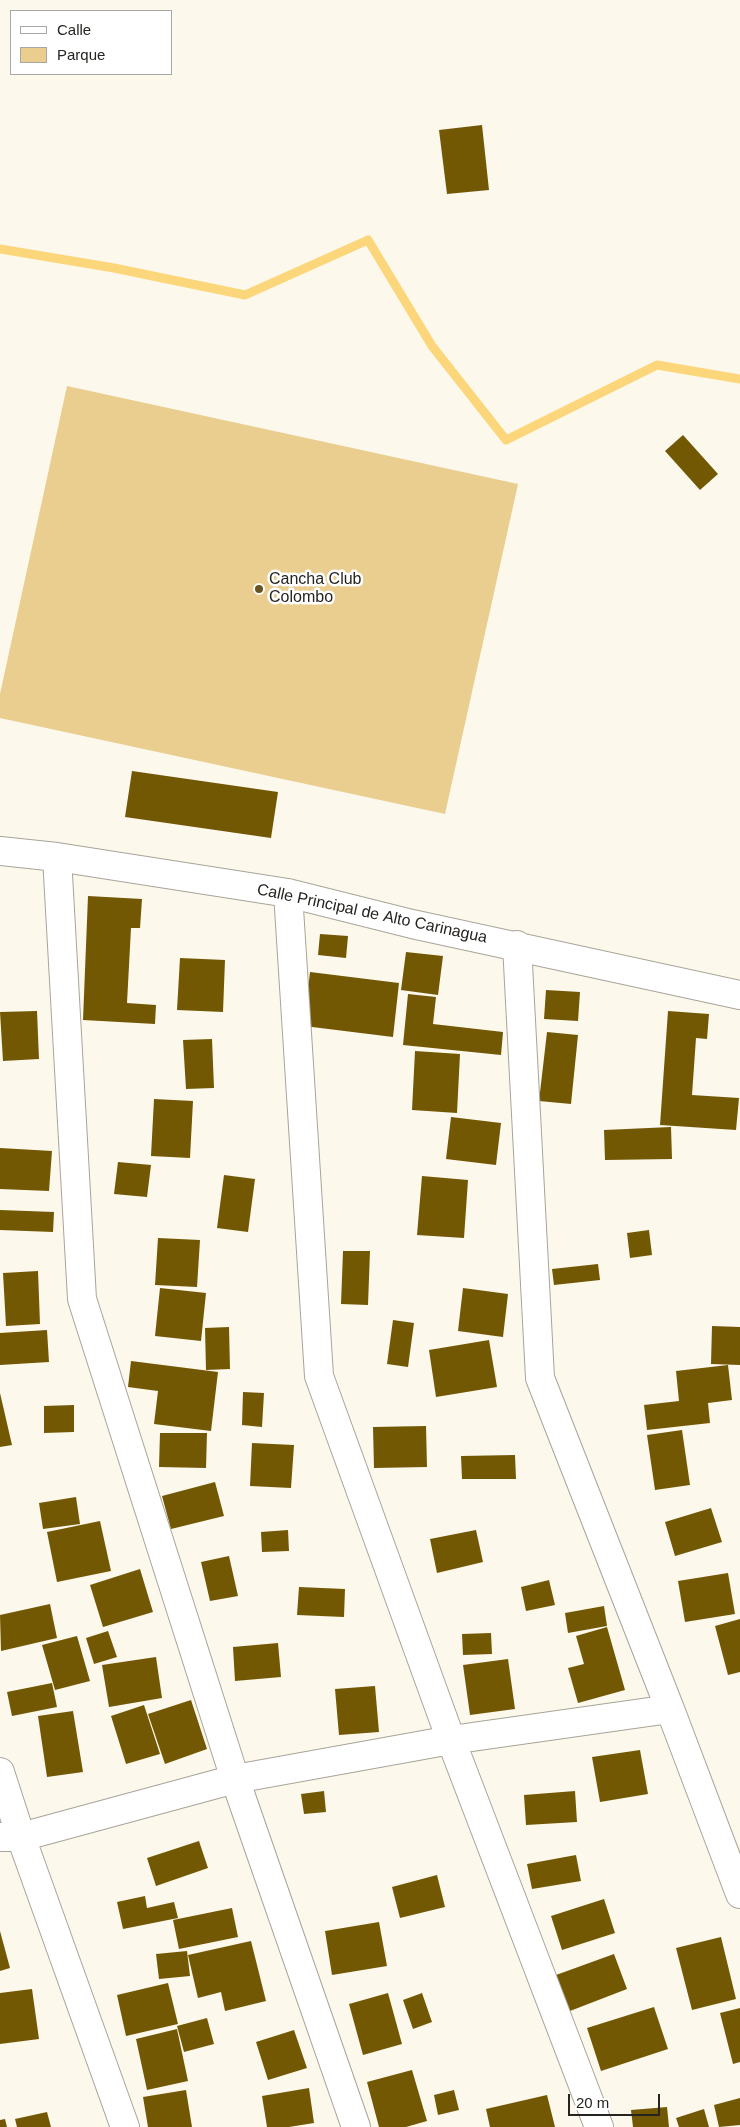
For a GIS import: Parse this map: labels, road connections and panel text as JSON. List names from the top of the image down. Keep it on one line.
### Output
{"streets":{"street":["Calle Principal de Alto Carinagua"]},"places":["Cancha Club Colombo"],"legend":["Calle","Parque"],"scale_bar":"20 m"}
